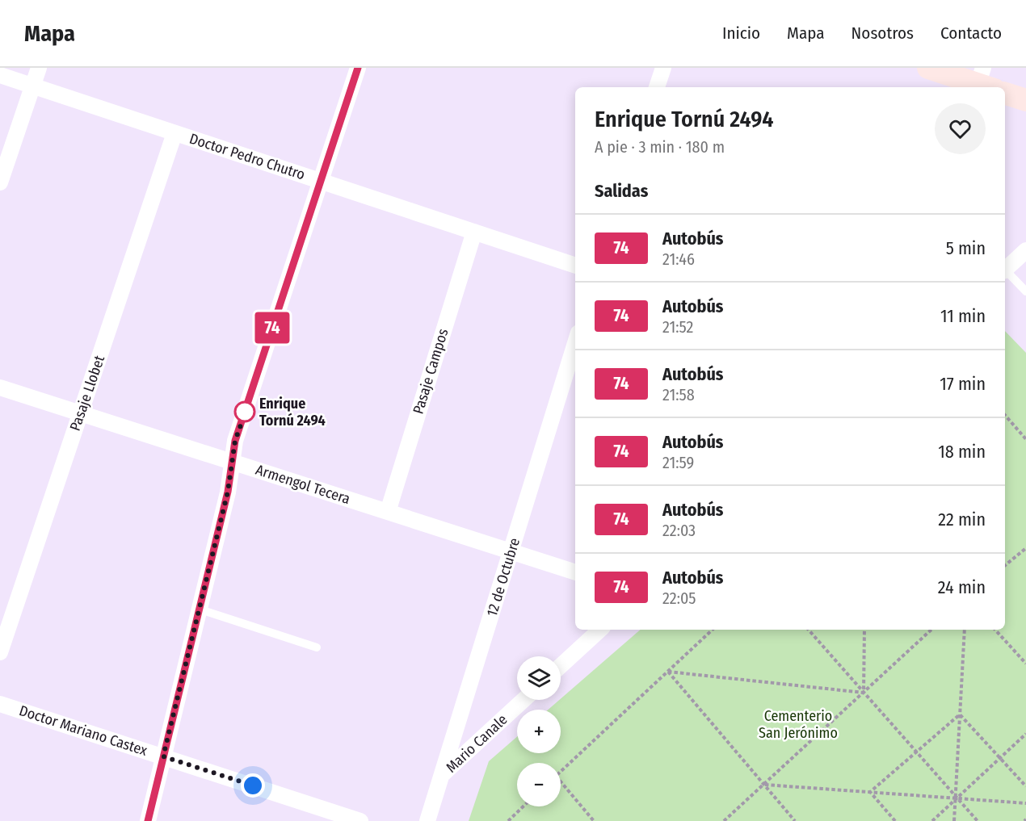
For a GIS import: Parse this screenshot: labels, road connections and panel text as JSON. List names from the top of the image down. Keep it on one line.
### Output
{"streets":{"street":["Doctor Pedro Chutro","Pasaje Campos","Pasaje Llobet","Armengol Tecera","12 de Octubre","Doctor Mariano Castex","Mario Canale"]},"crossings":[["Doctor Pedro Chutro","Pasaje Campos"],["Doctor Pedro Chutro","Pasaje Llobet"],["Pasaje Campos","Armengol Tecera"],["Pasaje Llobet","Armengol Tecera"],["Armengol Tecera","12 de Octubre"],["12 de Octubre","Mario Canale"]],"parks":["Cementerio San Jerónimo"],"places":["Enrique Tornú 2494"],"lines":["bus line 74"],"page":{"header":"Mapa","nav":["Inicio","Mapa","Nosotros","Contacto"],"on_map":"74","heading":[["Enrique Tornú 2494","A pie · 3 min · 180 m"],"Salidas"],"list":[{"mark":"74","name":"Autobús","note":"21:46","value":"5 min"},{"mark":"74","name":"Autobús","note":"21:52","value":"11 min"},{"mark":"74","name":"Autobús","note":"21:58","value":"17 min"},{"mark":"74","name":"Autobús","note":"21:59","value":"18 min"},{"mark":"74","name":"Autobús","note":"22:03","value":"22 min"},{"mark":"74","name":"Autobús","note":"22:05","value":"24 min"}],"map_buttons":["+","−"]}}
